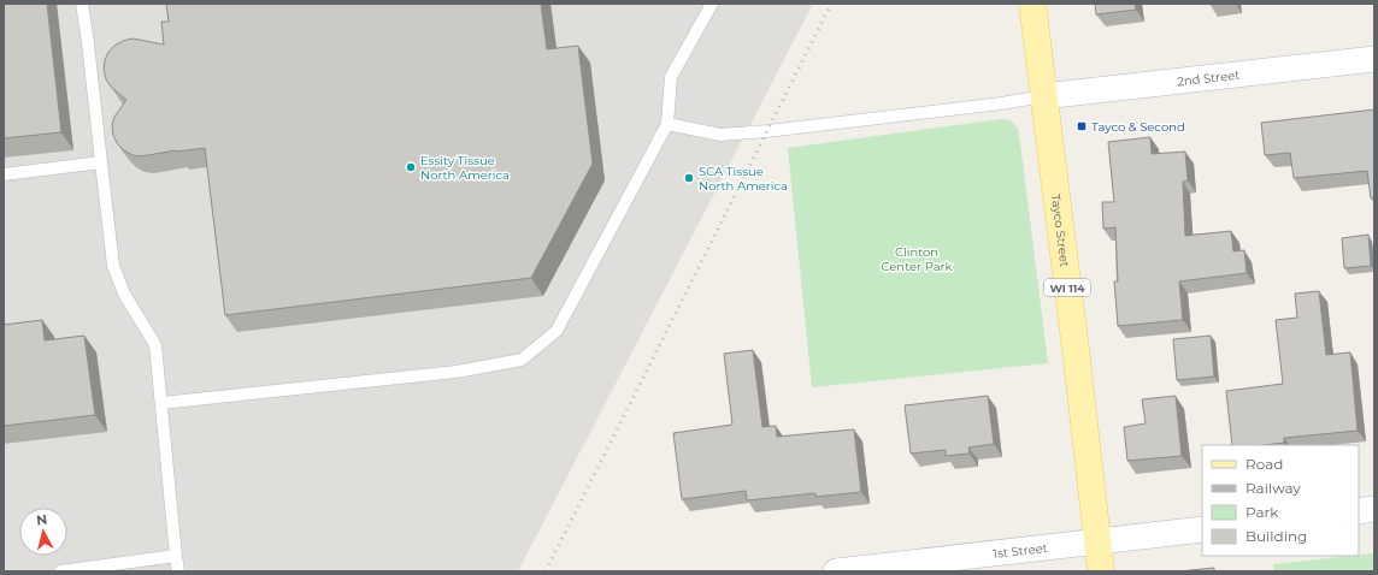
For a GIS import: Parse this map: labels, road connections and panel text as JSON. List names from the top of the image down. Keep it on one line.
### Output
{"streets":{"main road":["Tayco Street","WI 114"],"street":["2nd Street","1st Street"]},"crossings":[["2nd Street","Tayco Street"],["Tayco Street","1st Street"]],"parks":["Clinton Center Park"],"places":{"transit":["Tayco & Second"],"other":["Essity Tissue North America","SCA Tissue North America"]},"legend":["Road","Railway","Park","Building"],"north":"top"}
